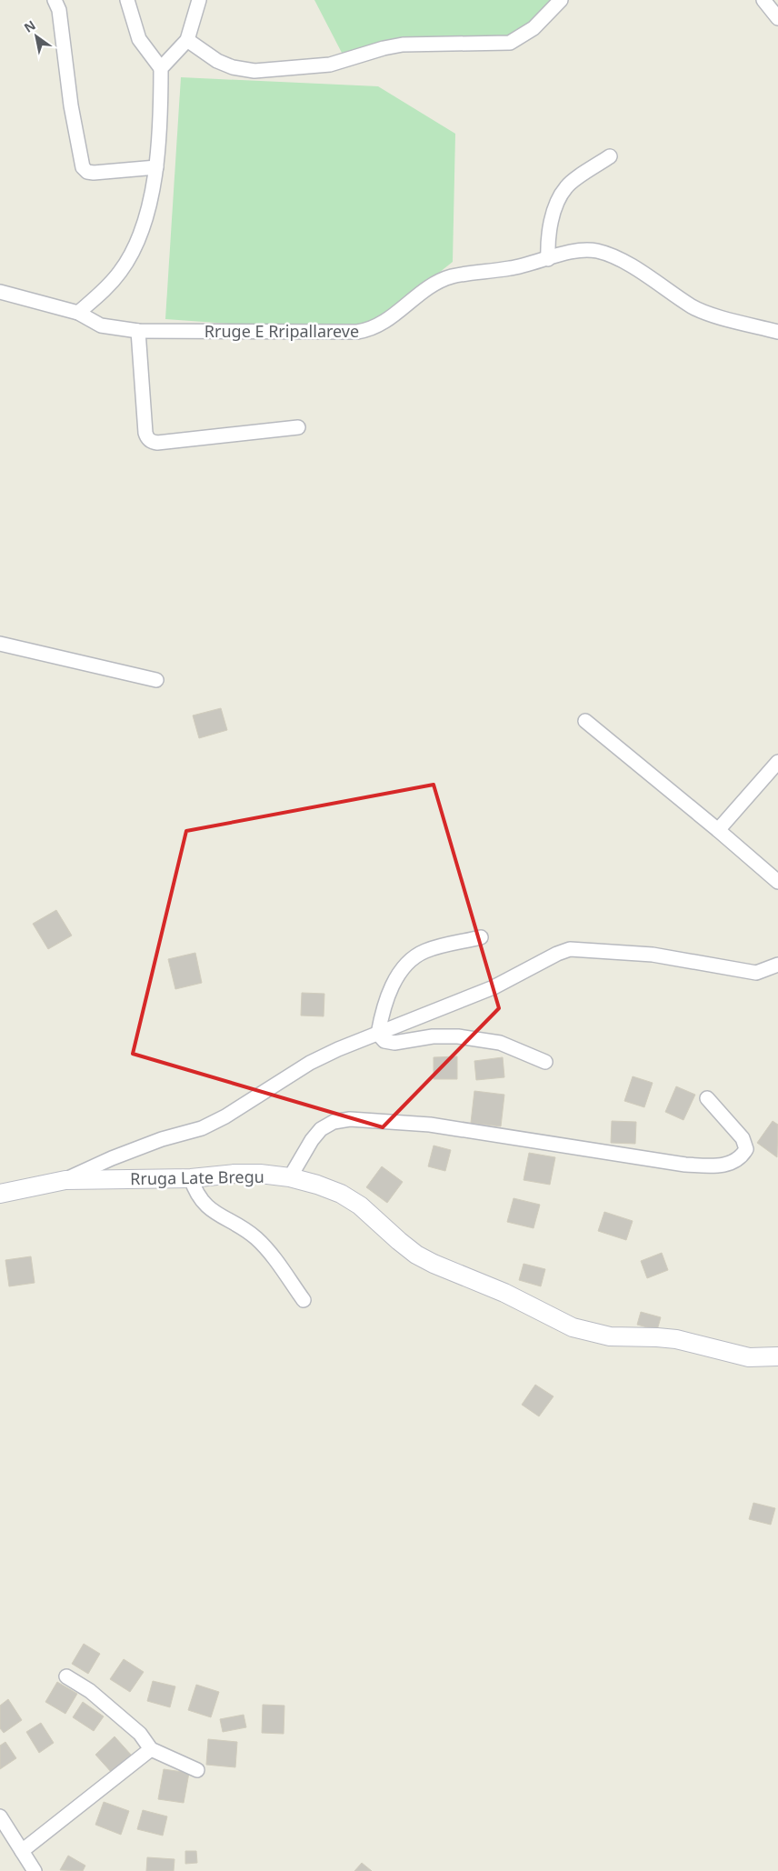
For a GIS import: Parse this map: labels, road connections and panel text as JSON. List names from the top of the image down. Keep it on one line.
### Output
{"streets":{"main road":["Rruga Late Bregu"],"street":["Rruge E Rripallareve"]},"north":"top left"}
